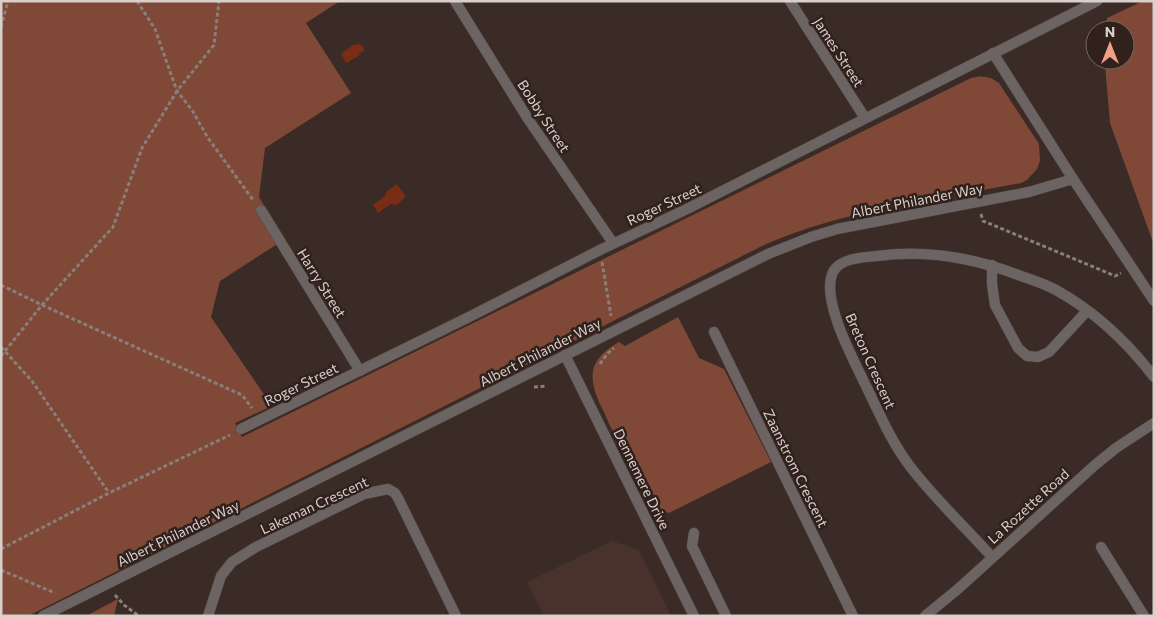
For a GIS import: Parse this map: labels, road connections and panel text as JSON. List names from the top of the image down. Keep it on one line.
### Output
{"streets":{"street":["James Street","Bobby Street","Albert Philander Way","Roger Street","Harry Street","Breton Crescent","Zaanstrom Crescent","Dennemere Drive","Lakeman Crescent","La Rozette Road"]},"crossings":[["James Street","Roger Street"],["Bobby Street","Roger Street"],["Albert Philander Way","Dennemere Drive"],["Roger Street","Harry Street"],["Breton Crescent","La Rozette Road"]],"north":"top"}
